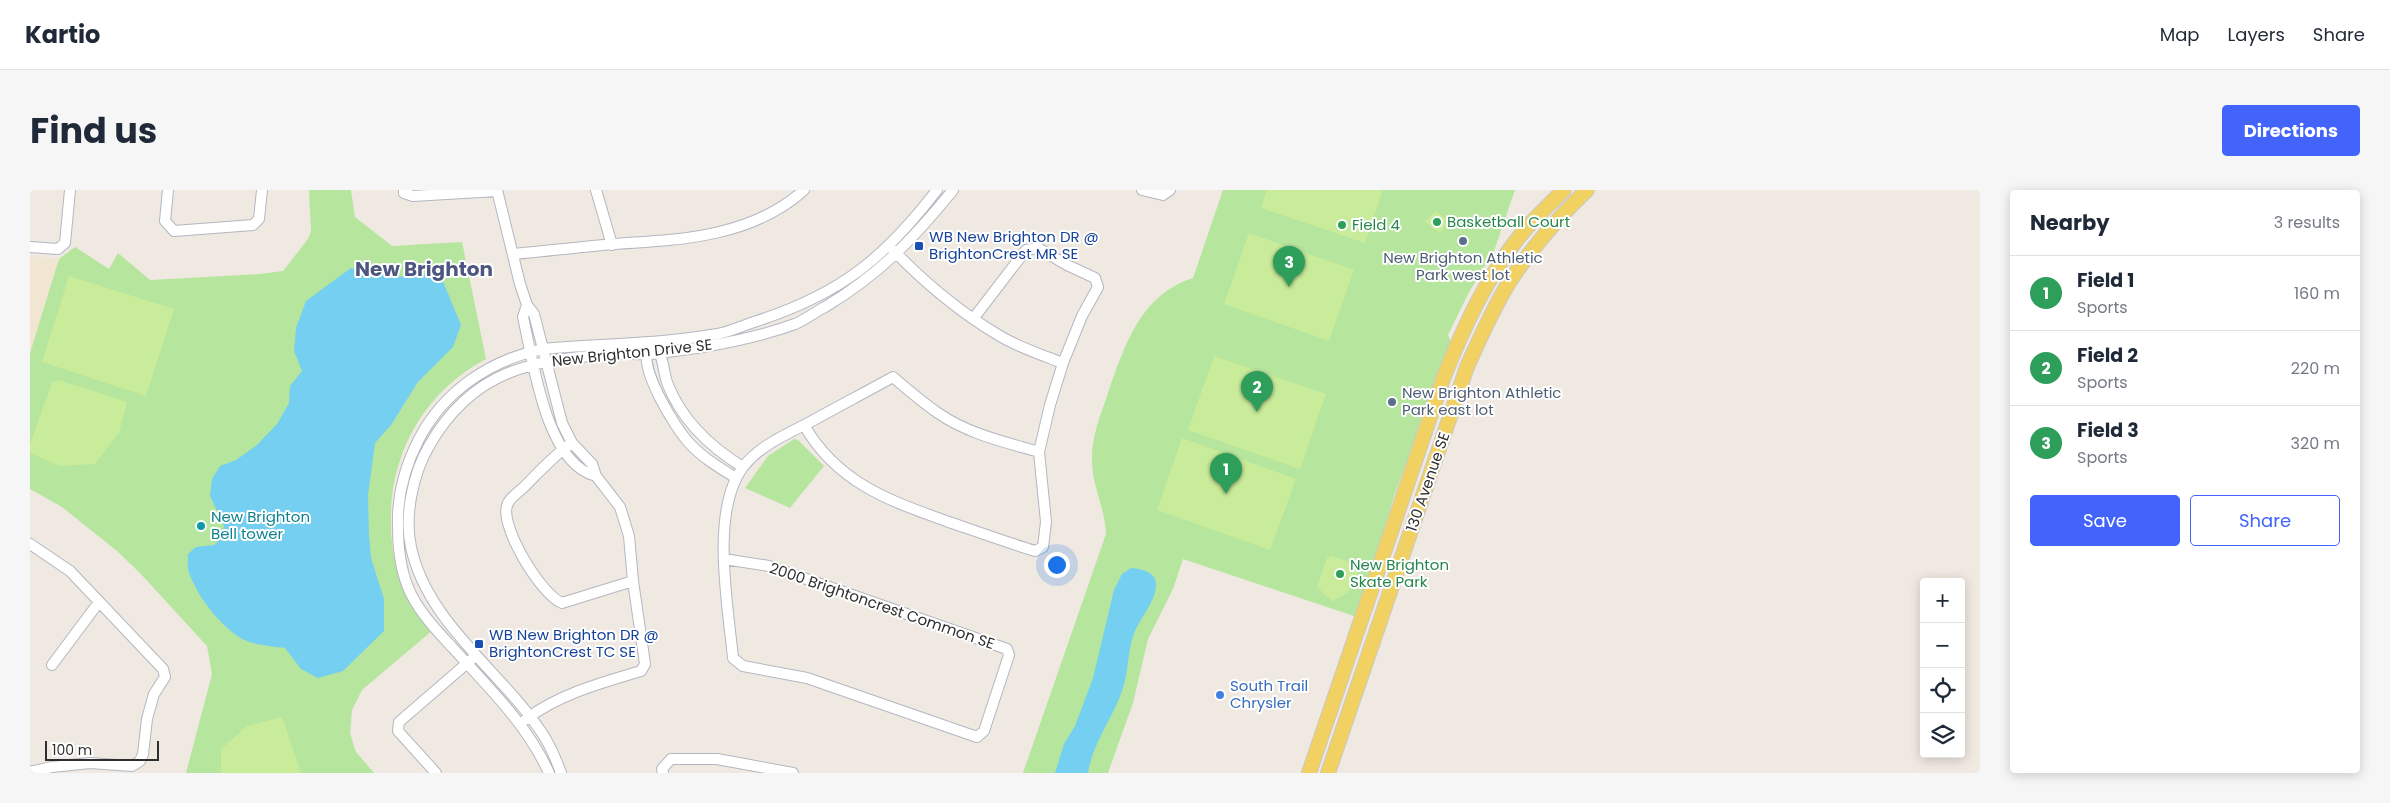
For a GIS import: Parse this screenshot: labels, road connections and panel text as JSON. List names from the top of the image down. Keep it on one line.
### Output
{"streets":{"main road":["130 Avenue SE"],"street":["New Brighton Drive SE","2000 Brightoncrest Common SE"]},"districts":["New Brighton"],"places":{"other":["Basketball Court","Field 4","New Brighton Athletic Park west lot","New Brighton Athletic Park east lot","New Brighton Bell tower","New Brighton Skate Park","South Trail Chrysler"],"transit":["WB New Brighton DR @ BrightonCrest MR SE","WB New Brighton DR @ BrightonCrest TC SE"]},"scale_bar":"100 m","page":{"header":"Kartio","nav":["Map","Layers","Share"],"title":"Find us","buttons":["Directions",["Save","Share"]],"heading":["Nearby","3 results"],"pins":["3","2","1"],"list":[{"mark":"1","name":"Field 1","note":"Sports","value":"160 m"},{"mark":"2","name":"Field 2","note":"Sports","value":"220 m"},{"mark":"3","name":"Field 3","note":"Sports","value":"320 m"}],"map_buttons":["+","−"],"scale":"100 m"}}
